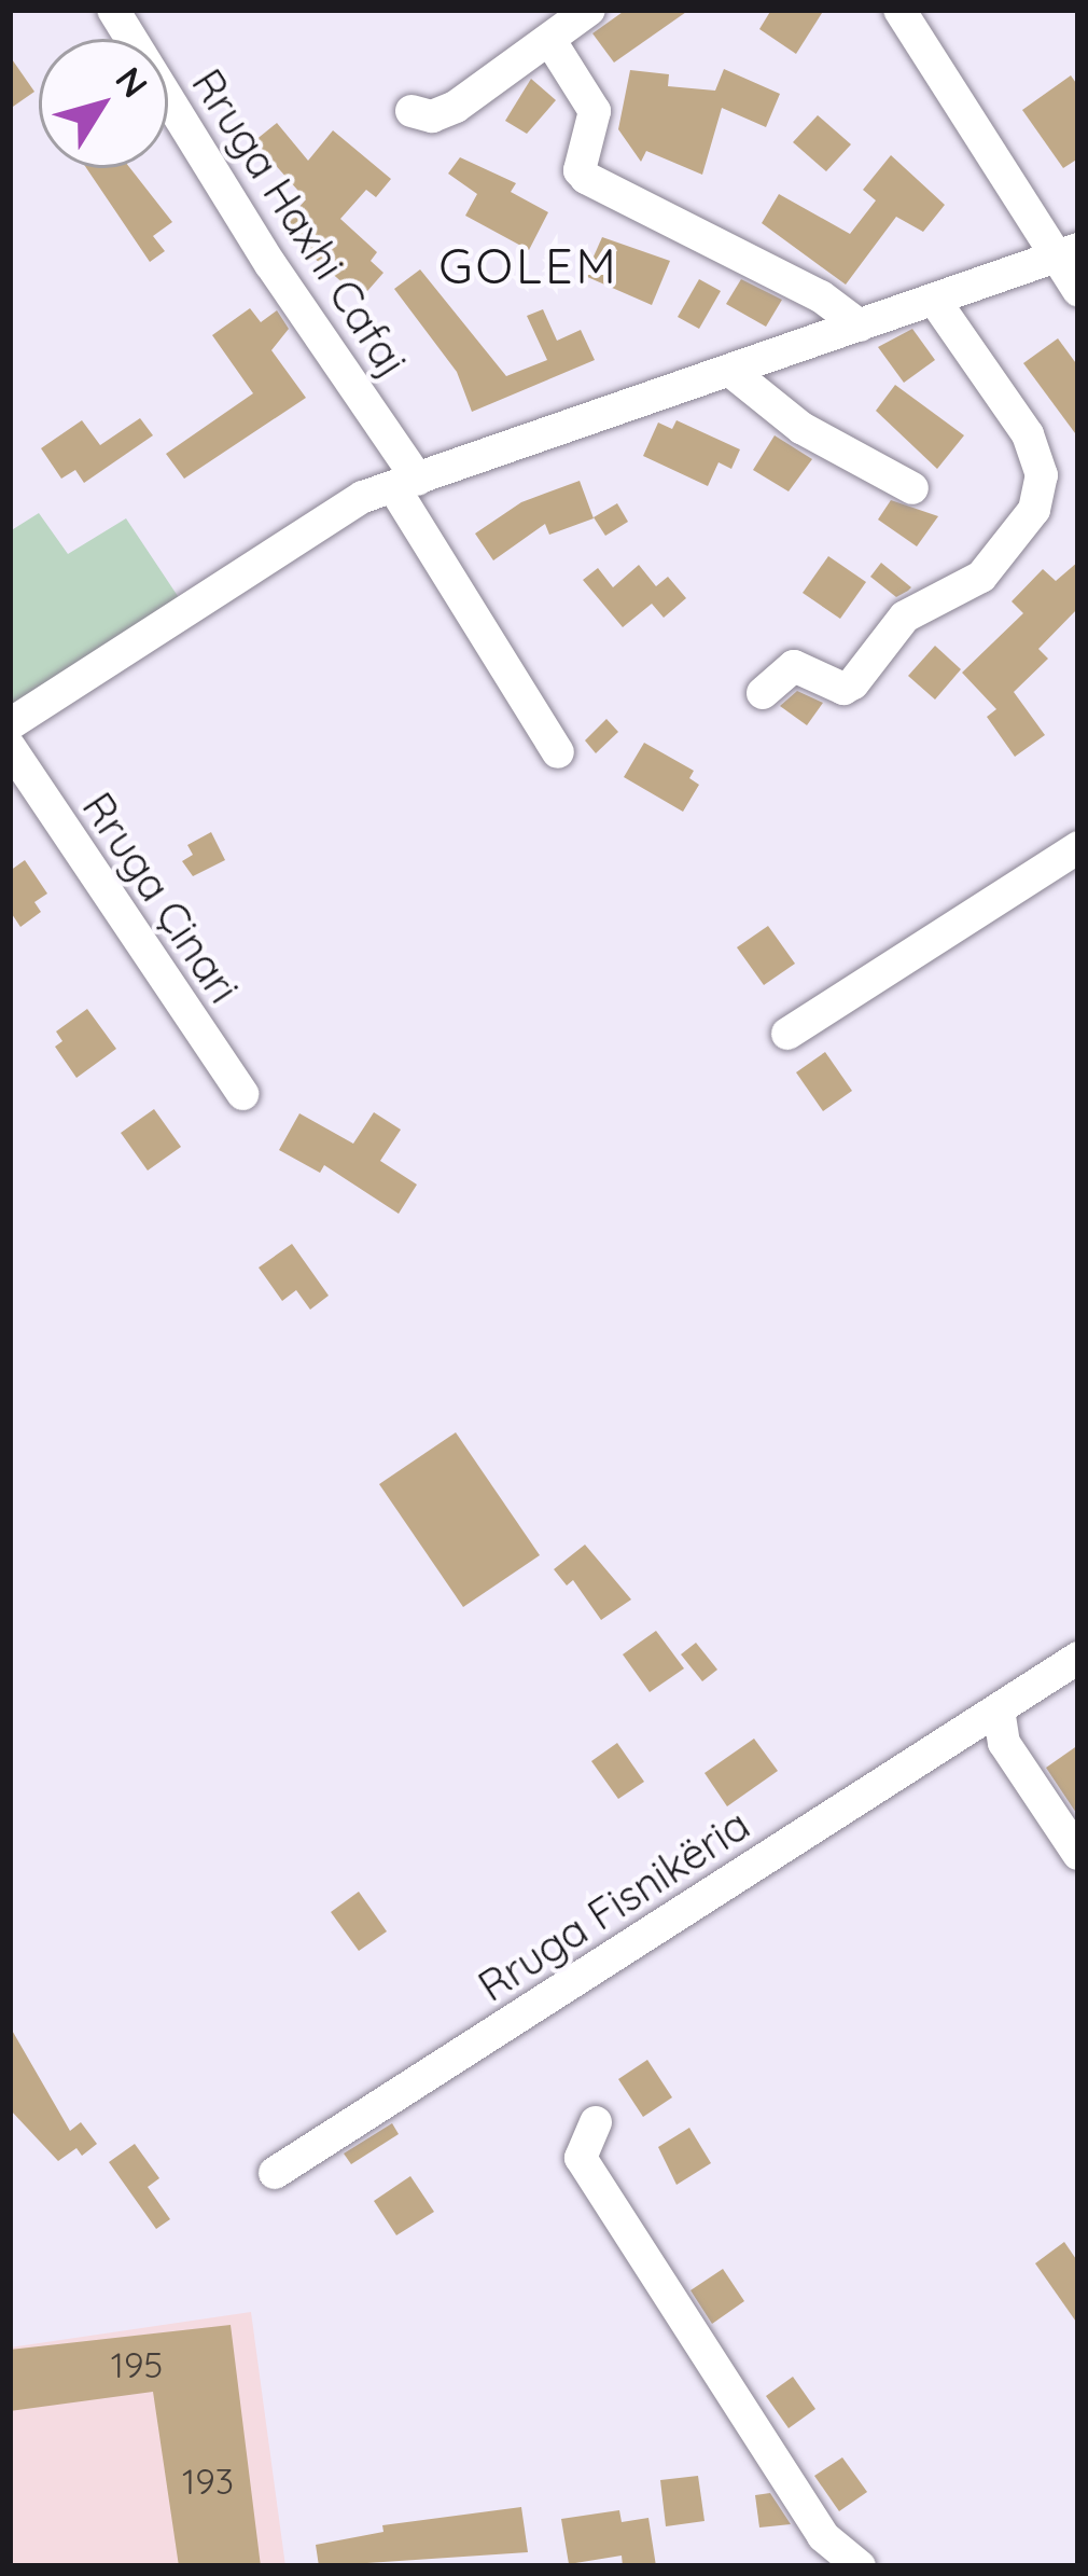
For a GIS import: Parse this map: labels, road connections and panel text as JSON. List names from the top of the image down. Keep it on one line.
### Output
{"streets":{"street":["Rruga Haxhi Cafaj","Rruga Çinari","Rruga Fisnikëria"]},"districts":["GOLEM"],"house_numbers":["195","193"],"north":"top right"}
